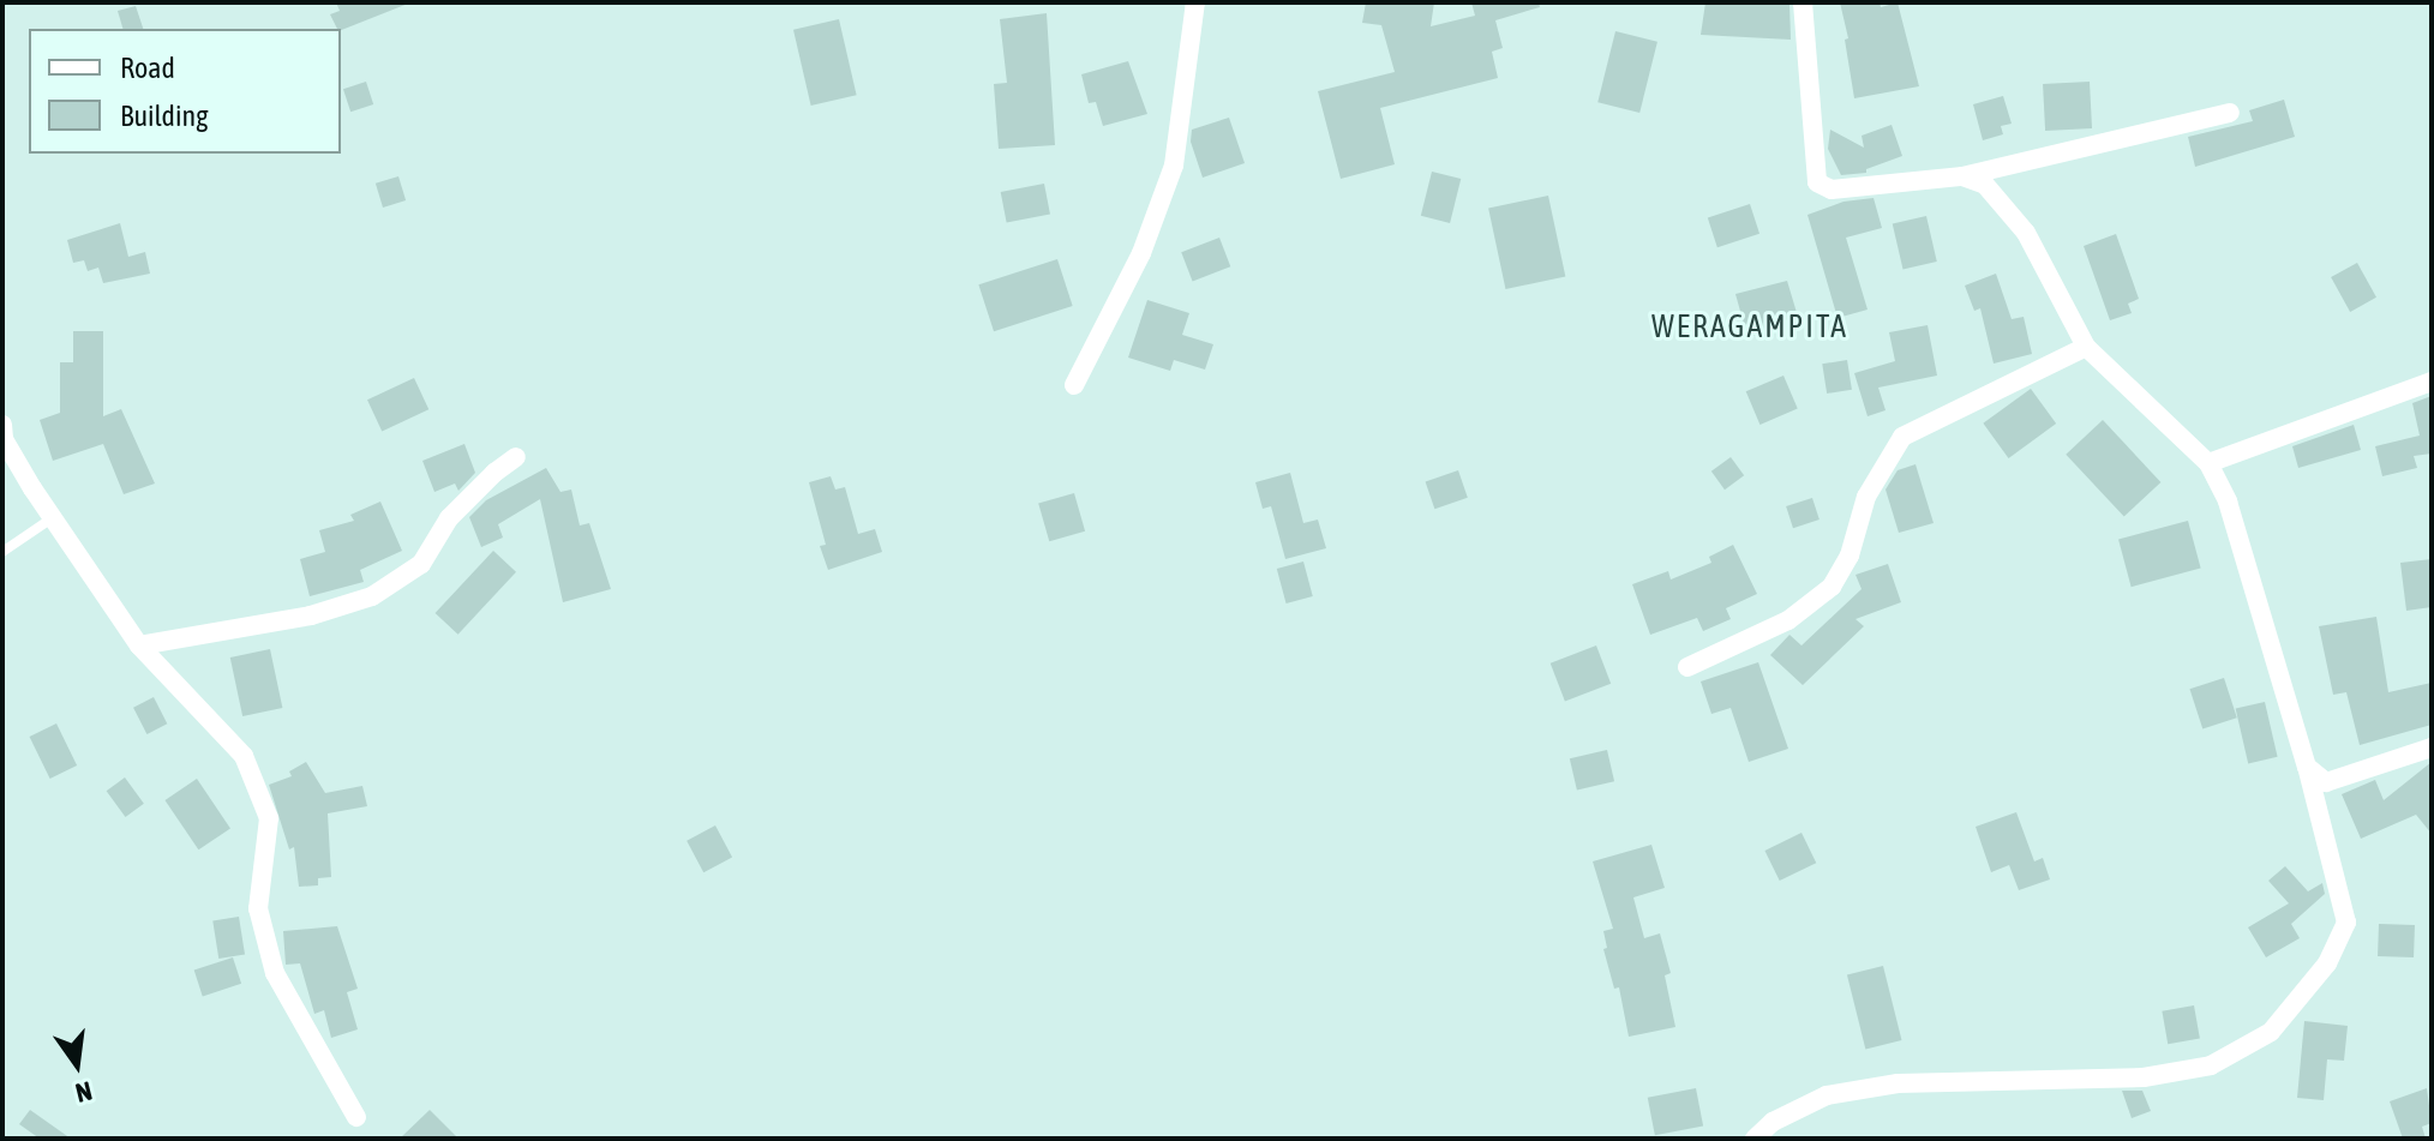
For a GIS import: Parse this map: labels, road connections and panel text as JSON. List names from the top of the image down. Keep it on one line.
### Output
{"districts":["WERAGAMPITA"],"legend":["Road","Building"],"north":"bottom"}
